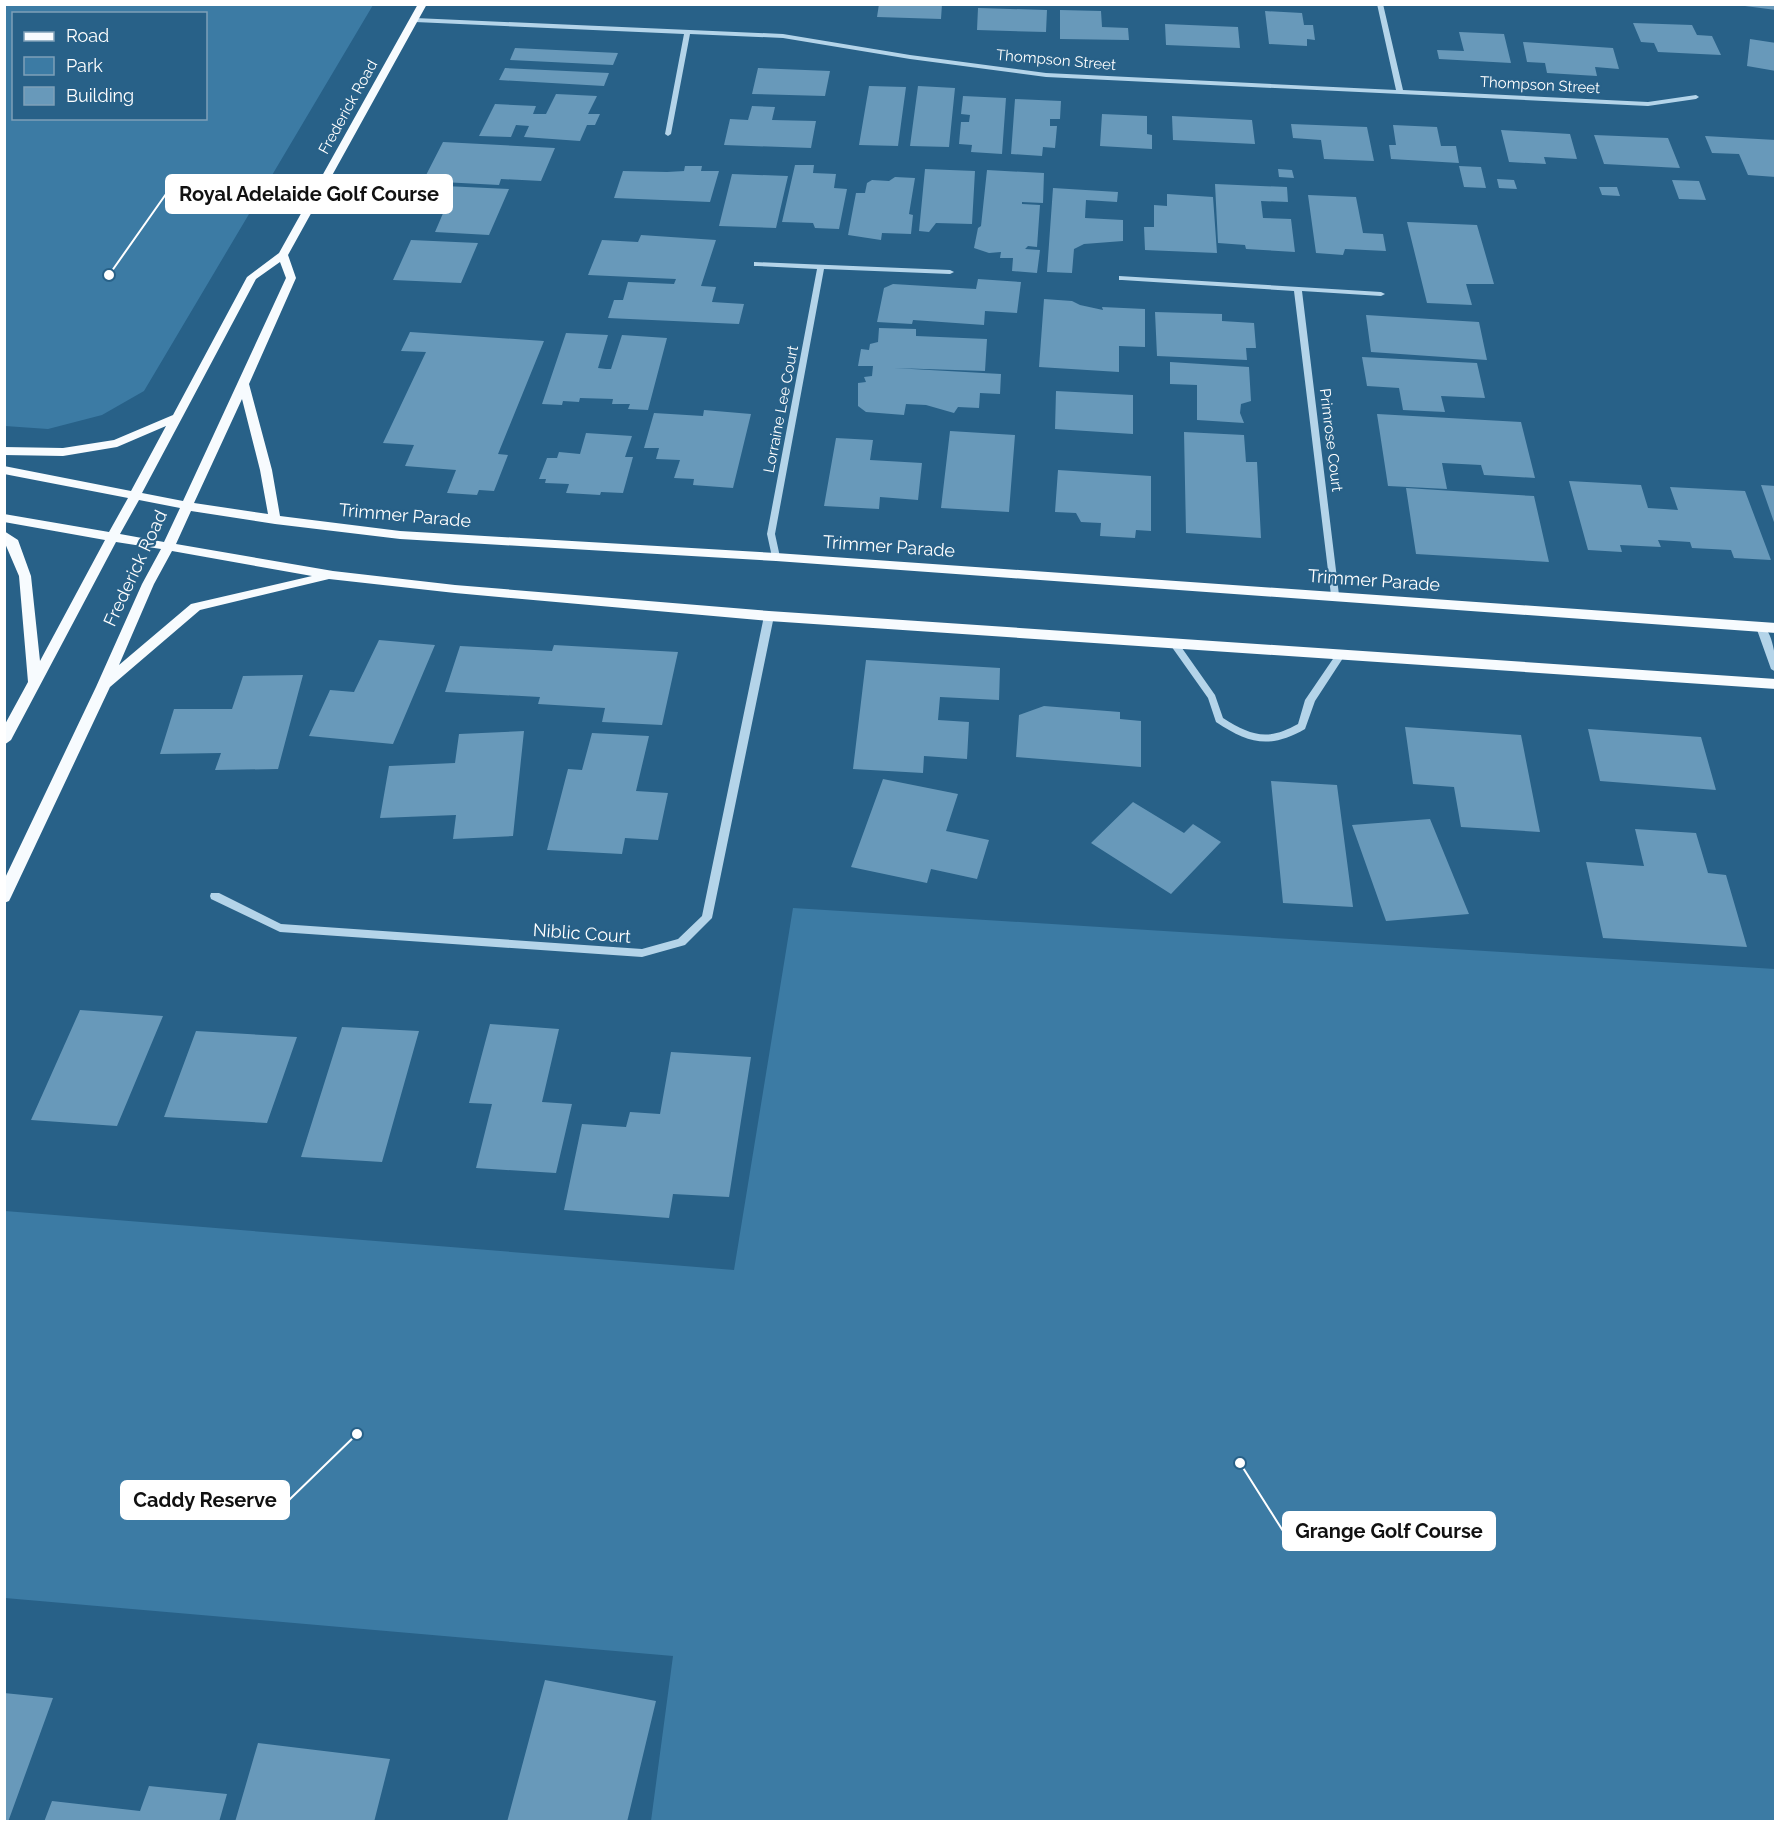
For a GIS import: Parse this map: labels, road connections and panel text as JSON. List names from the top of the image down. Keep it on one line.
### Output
{"streets":{"main road":["Frederick Road","Trimmer Parade"],"street":["Thompson Street","Lorraine Lee Court","Primrose Court","Niblic Court"]},"crossings":[["Thompson Street","Frederick Road"],["Frederick Road","Trimmer Parade"],["Lorraine Lee Court","Trimmer Parade"],["Primrose Court","Trimmer Parade"]],"places":["Royal Adelaide Golf Course","Caddy Reserve","Grange Golf Course"],"legend":["Road","Park","Building"]}
